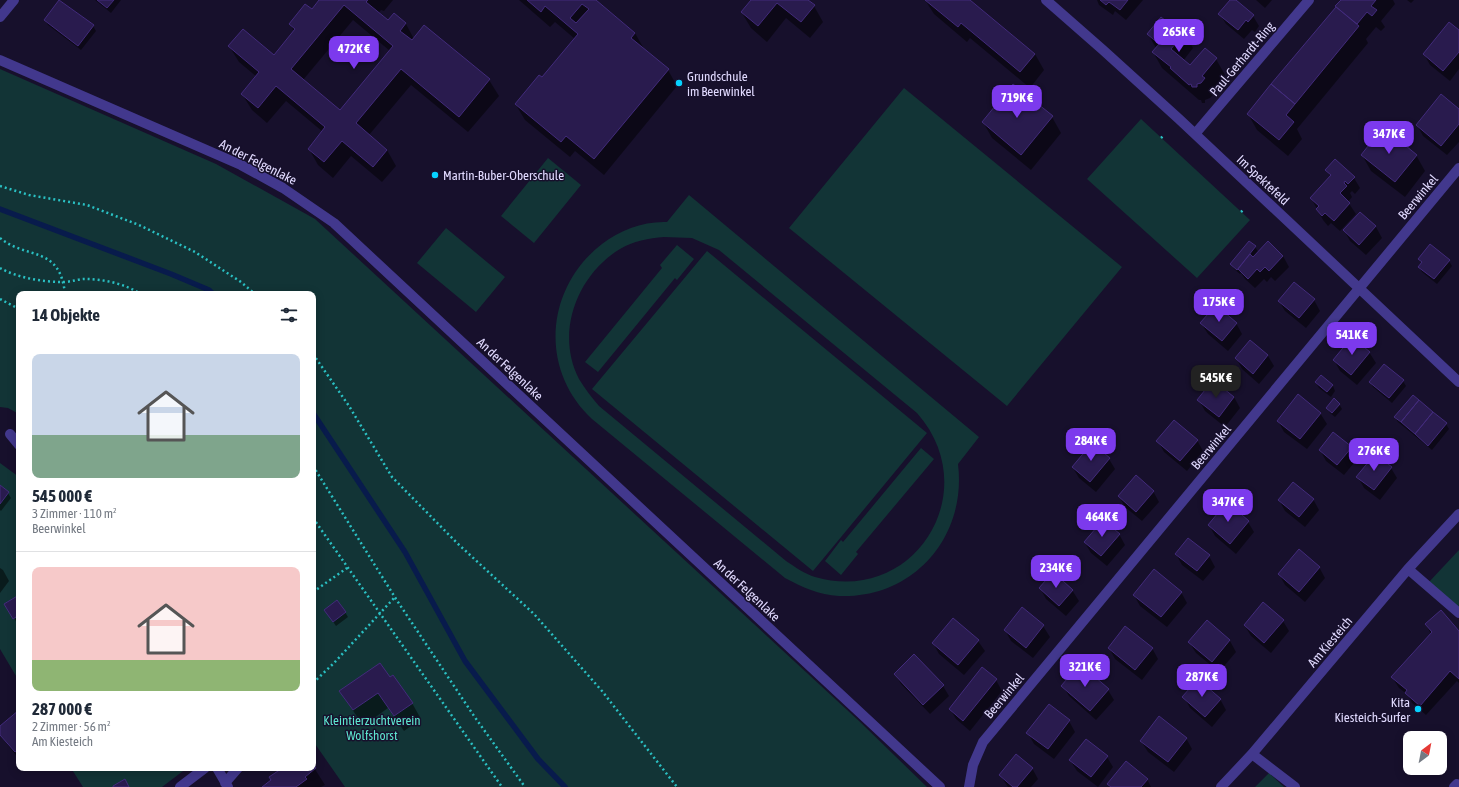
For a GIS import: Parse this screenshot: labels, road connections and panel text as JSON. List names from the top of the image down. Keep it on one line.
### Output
{"streets":{"street":["Paul-Gerhardt-Ring","An der Felgenlake","Im Spektefeld","Beerwinkel","Am Kiesteich"]},"crossings":[["Paul-Gerhardt-Ring","Im Spektefeld"],["Im Spektefeld","Beerwinkel"]],"parks":["Kleintierzuchtverein Wolfshorst"],"places":["Grundschule im Beerwinkel","Martin-Buber-Oberschule","Kita Kiesteich-Surfer"],"north":"top right","page":{"price":["265K €","472K €","719K €","347K €","175K €","541K €","545K €","284K €","276K €","347K €","464K €","234K €","321K €","287K €"],"heading":"14 Objekte","list":[{"name":"545 000 €","note":"3 Zimmer · 110 m² · Beerwinkel"},{"name":"287 000 €","note":"2 Zimmer · 56 m² · Am Kiesteich"}]}}
